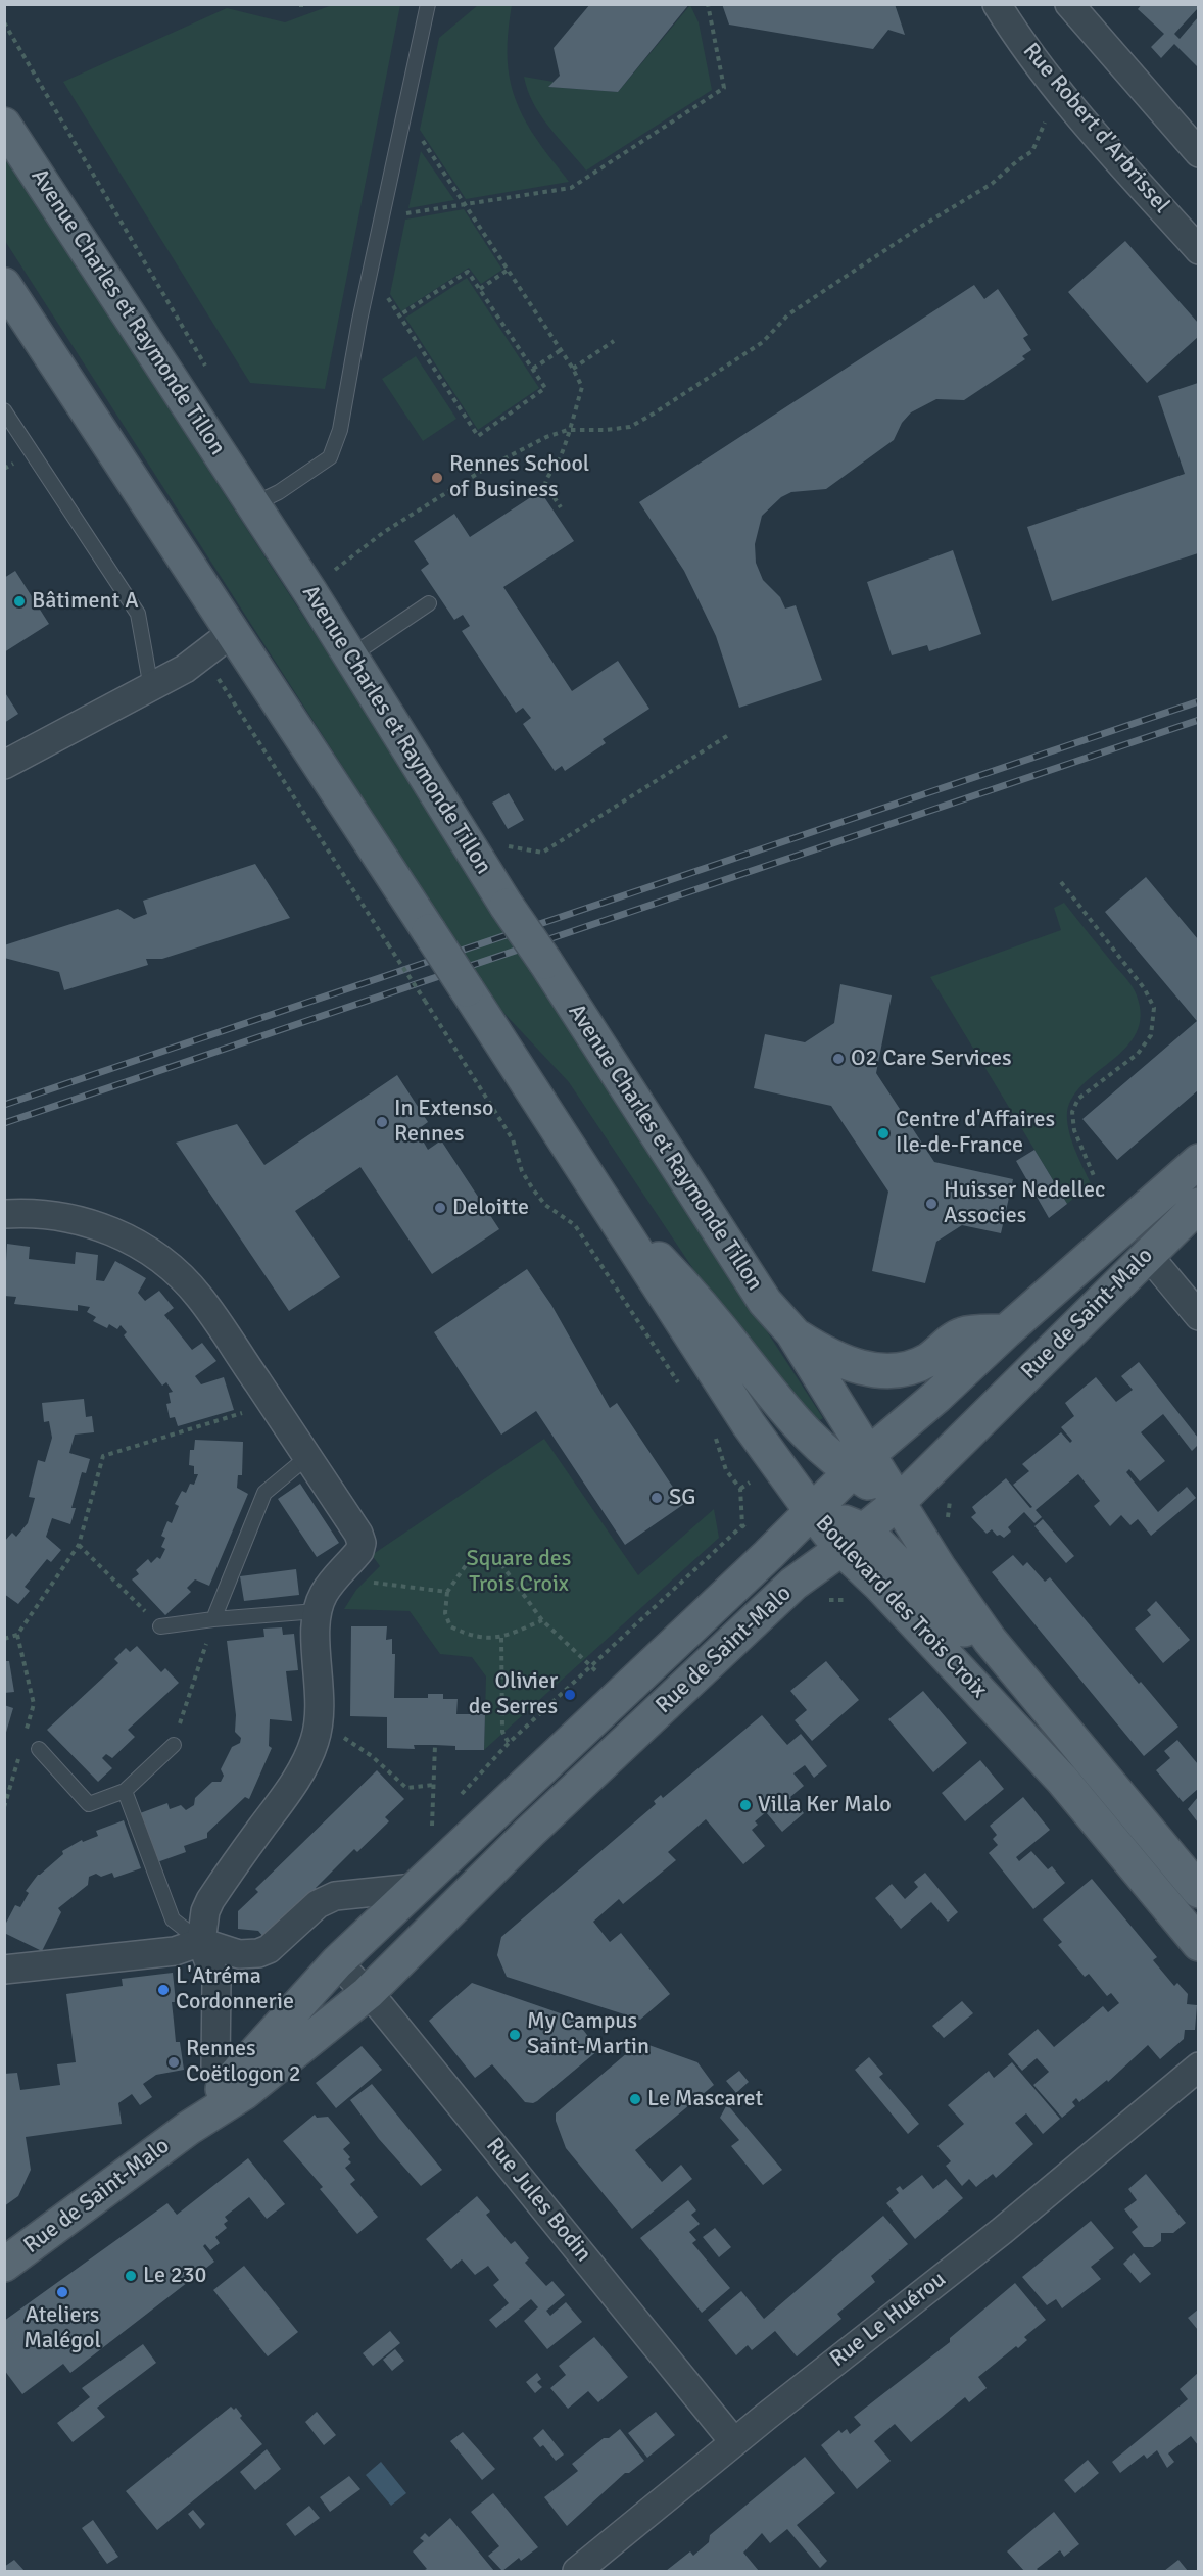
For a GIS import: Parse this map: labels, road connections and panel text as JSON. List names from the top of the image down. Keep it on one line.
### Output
{"streets":{"main road":["Avenue Charles et Raymonde Tillon","Rue de Saint-Malo","Boulevard des Trois Croix"],"street":["Rue Robert d'Arbrissel","Rue Jules Bodin","Rue Le Huérou"]},"crossings":[["Avenue Charles et Raymonde Tillon","Rue de Saint-Malo"],["Avenue Charles et Raymonde Tillon","Boulevard des Trois Croix"],["Rue de Saint-Malo","Boulevard des Trois Croix"],["Rue de Saint-Malo","Rue Jules Bodin"],["Rue Jules Bodin","Rue Le Huérou"]],"parks":["Square des Trois Croix"],"places":["Rennes School of Business","Bâtiment A","O2 Care Services","In Extenso Rennes","Centre d'Affaires Ile-de-France","Huisser Nedellec Associes","Deloitte","SG","Olivier de Serres","Villa Ker Malo","L'Atréma Cordonnerie","My Campus Saint-Martin","Rennes Coëtlogon 2","Le Mascaret","Le 230","Ateliers Malégol"]}
